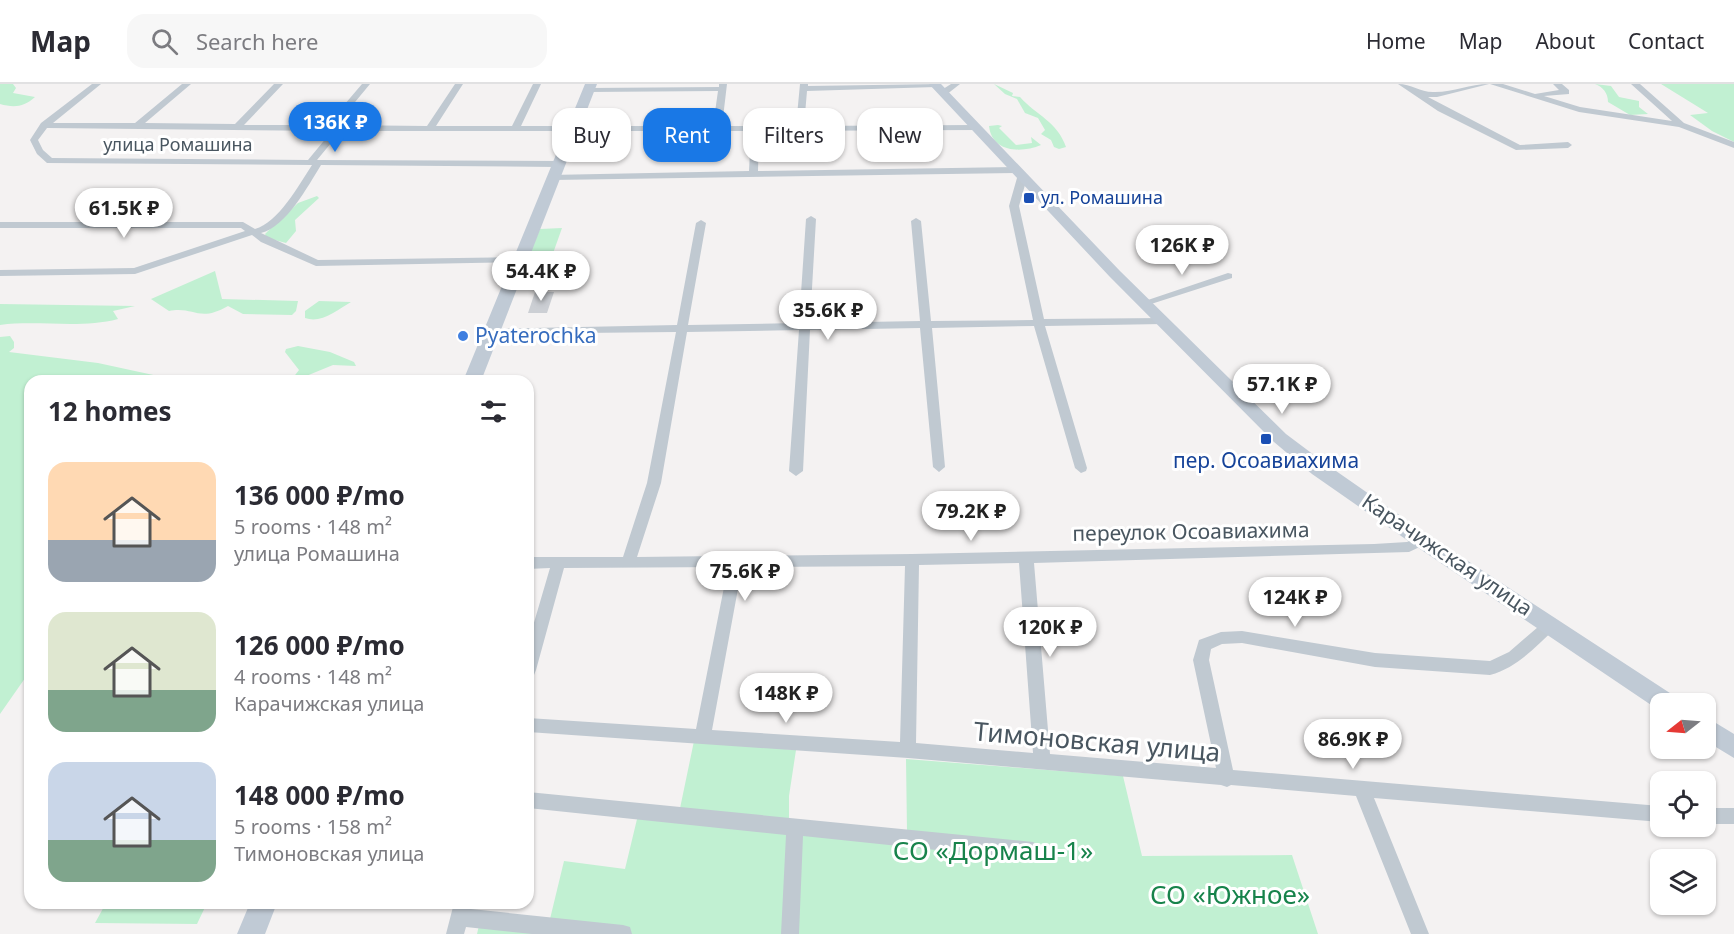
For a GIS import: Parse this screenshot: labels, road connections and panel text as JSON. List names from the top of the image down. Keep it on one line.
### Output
{"streets":{"main road":["Карачижская улица"],"street":["улица Ромашина","переулок Осоавиахима","Тимоновская улица"]},"crossings":[["улица Ромашина","Карачижская улица"],["переулок Осоавиахима","Карачижская улица"]],"parks":["СО «Дормаш-1»","СО «Южное»"],"places":{"transit":["ул. Ромашина","пер. Осоавиахима"],"other":["Pyaterochka"]},"north":"left","page":{"header":"Map","search":"Search here","nav":["Home","Map","About","Contact"],"price":["136K ₽","61.5K ₽","126K ₽","54.4K ₽","35.6K ₽","57.1K ₽","79.2K ₽","75.6K ₽","124K ₽","120K ₽","148K ₽","86.9K ₽"],"chip":["Buy","Rent","Filters","New"],"heading":"12 homes","list":[{"name":"136 000 ₽/mo","note":"5 rooms · 148 m² · улица Ромашина"},{"name":"126 000 ₽/mo","note":"4 rooms · 148 m² · Карачижская улица"},{"name":"148 000 ₽/mo","note":"5 rooms · 158 m² · Тимоновская улица"}]}}
